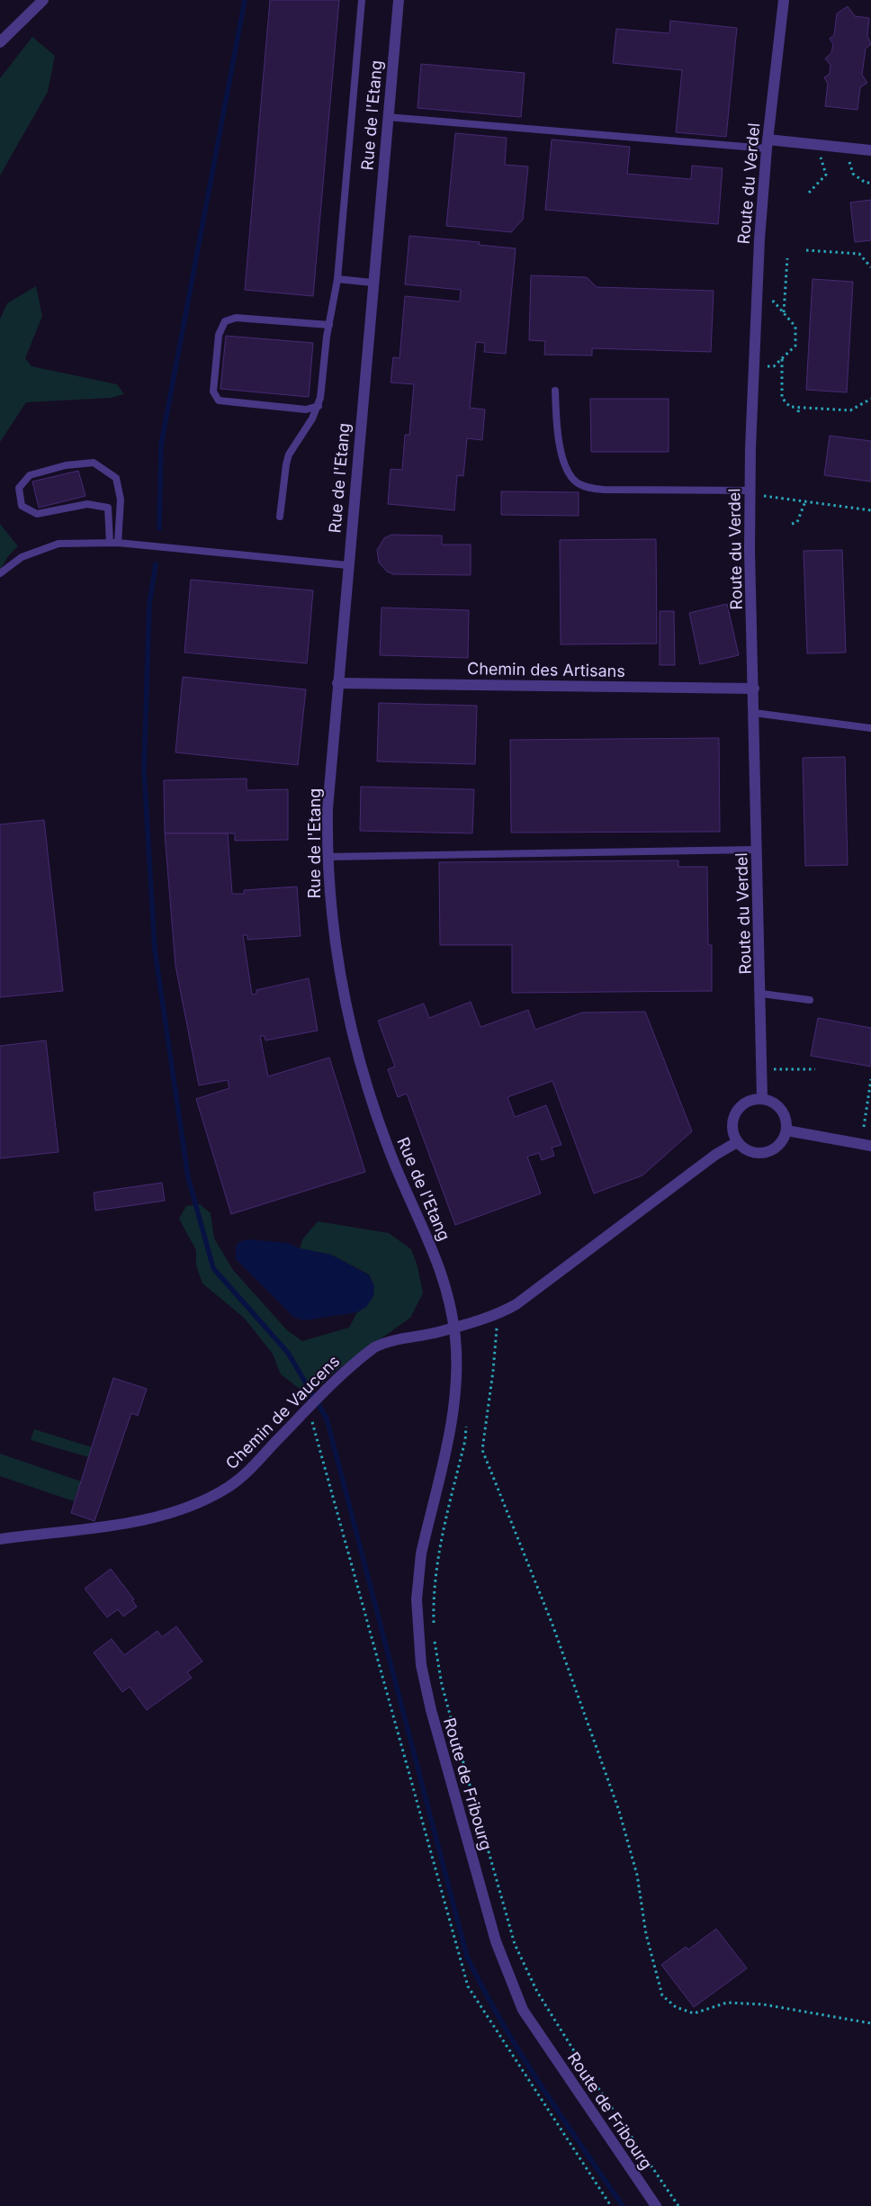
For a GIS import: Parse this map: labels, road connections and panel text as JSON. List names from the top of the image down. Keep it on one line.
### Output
{"streets":{"street":["Rue de l'Etang","Route du Verdel","Chemin des Artisans","Chemin de Vaucens","Route de Fribourg"]},"crossings":[["Rue de l'Etang","Chemin des Artisans"],["Rue de l'Etang","Chemin de Vaucens"],["Rue de l'Etang","Route de Fribourg"],["Route du Verdel","Chemin des Artisans"],["Chemin de Vaucens","Route de Fribourg"]]}
